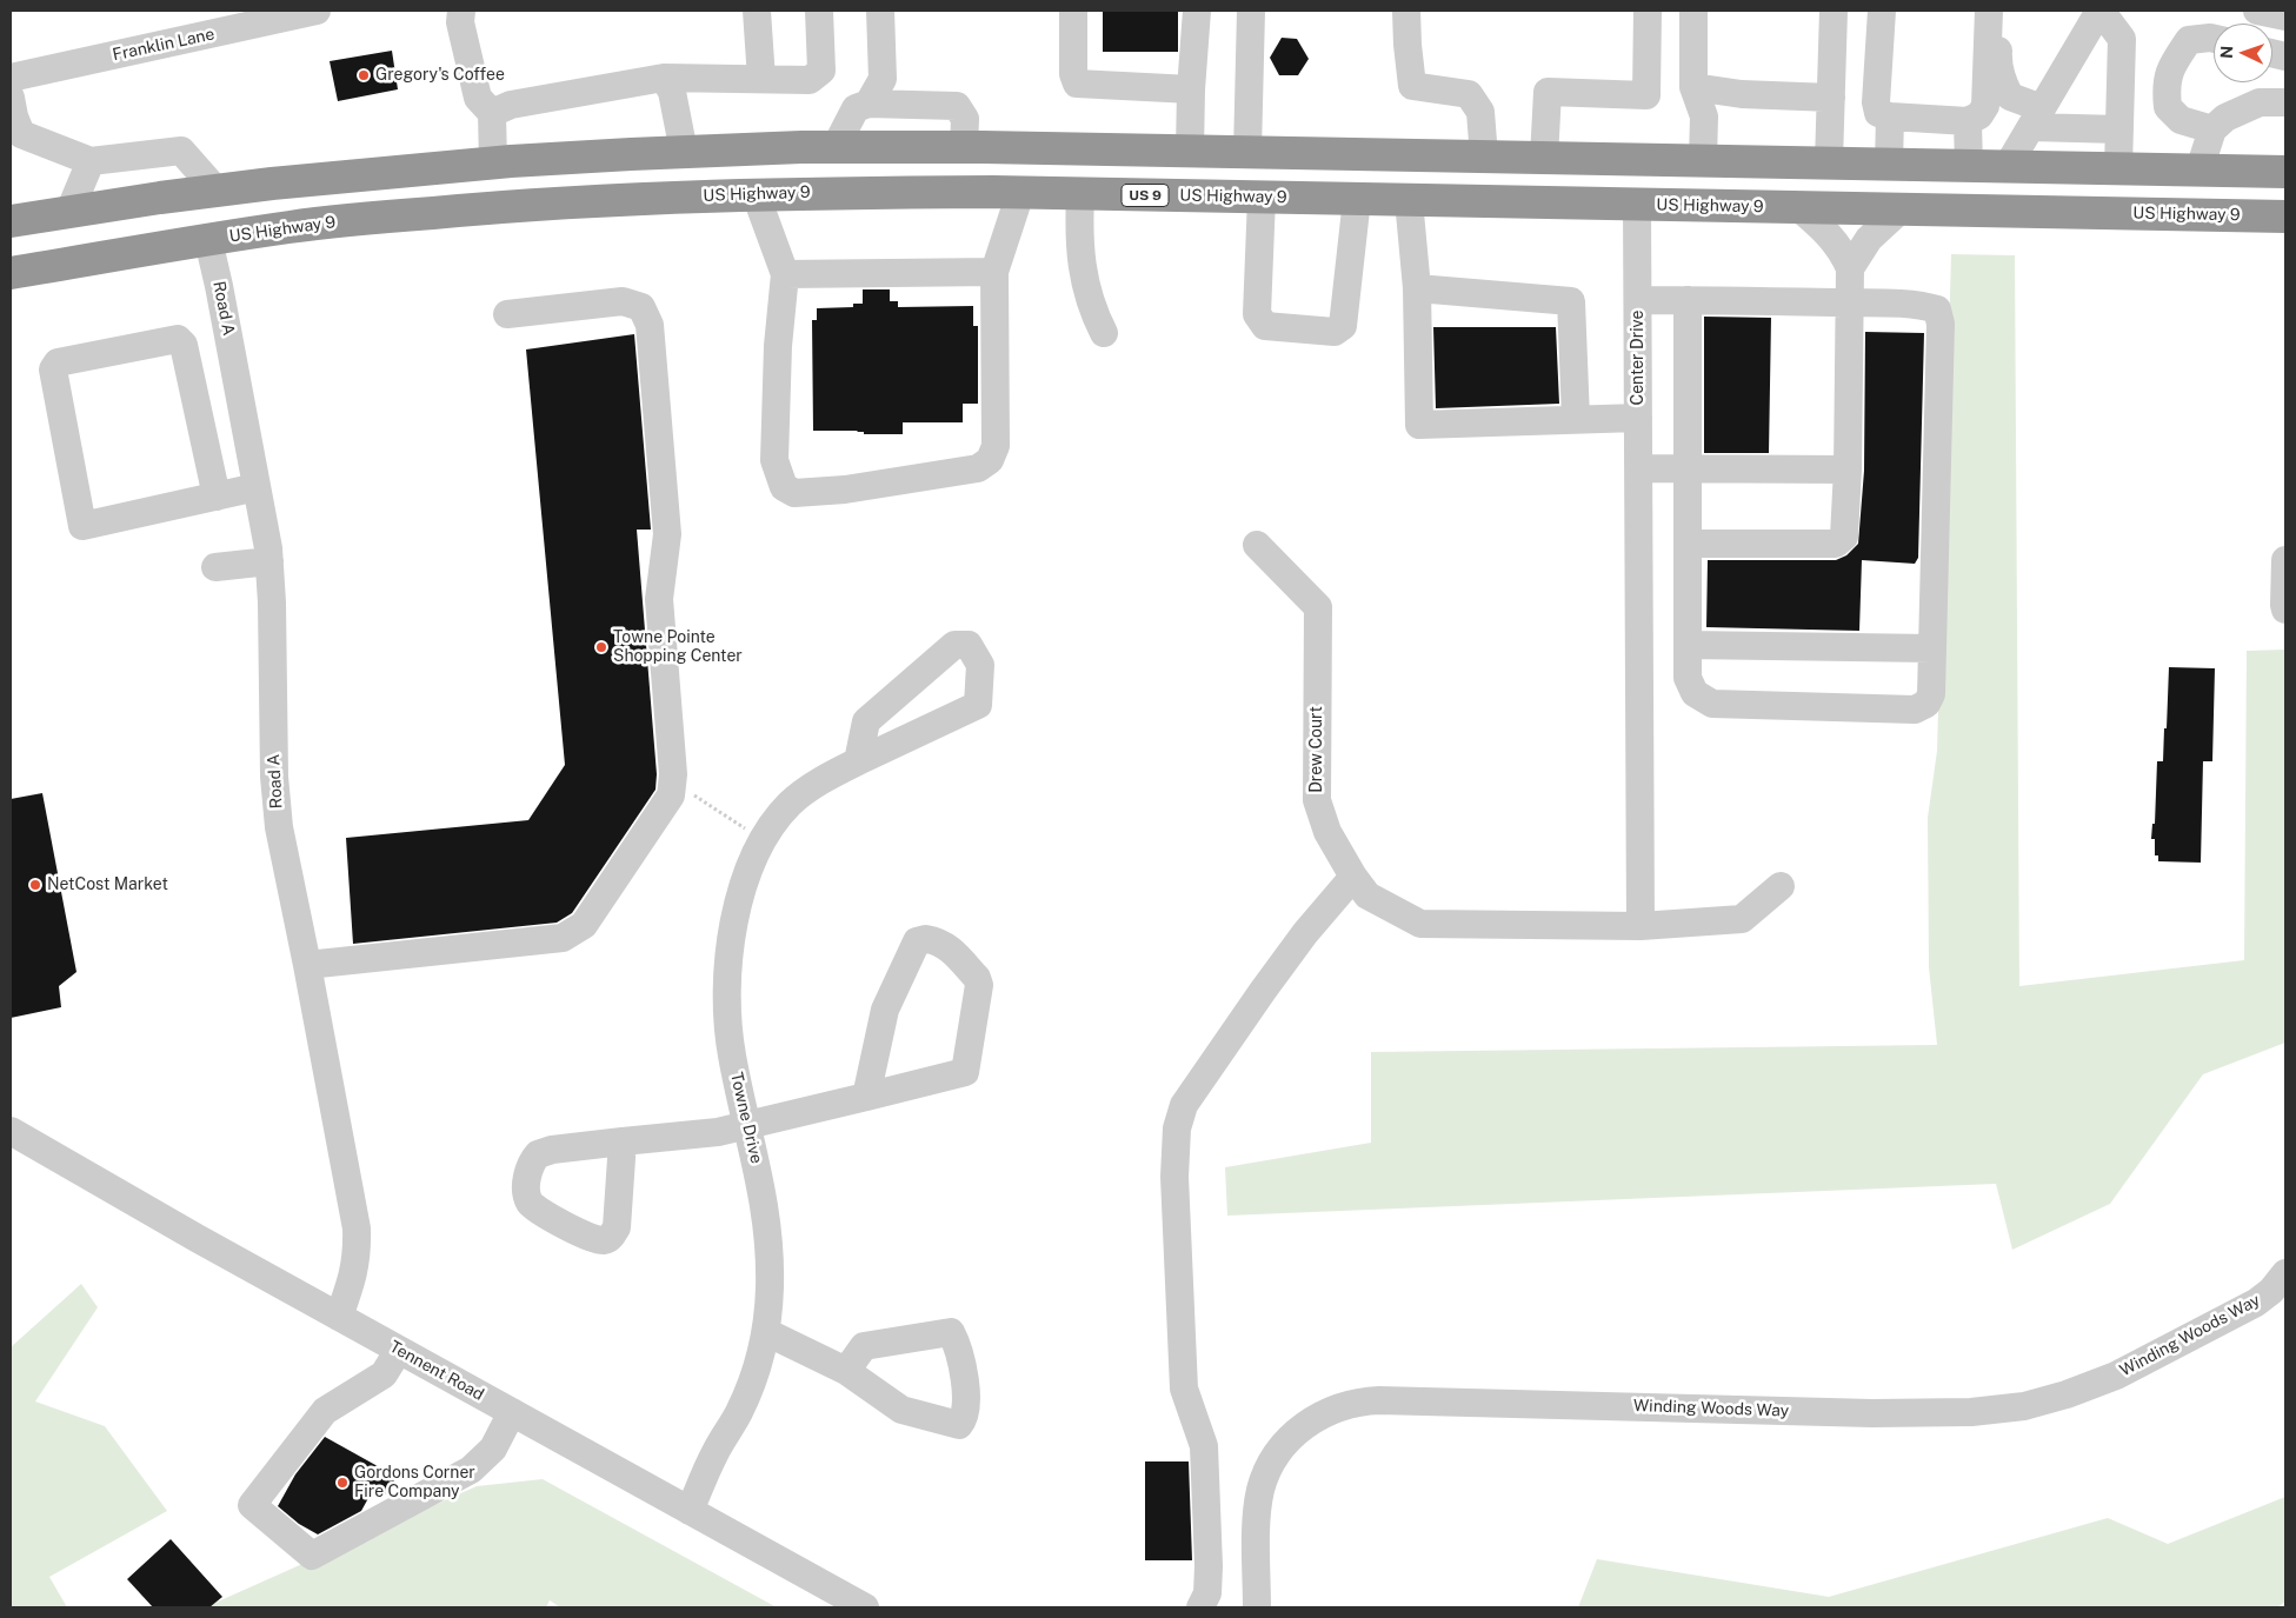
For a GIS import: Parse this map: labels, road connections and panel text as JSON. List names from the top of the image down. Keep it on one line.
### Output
{"streets":{"highway":["US Highway 9","US 9"],"street":["Franklin Lane","Road A","Center Drive","Drew Court","Towne Drive","Winding Woods Way","Tennent Road"]},"crossings":[["US Highway 9","Road A"],["US Highway 9","Center Drive"],["Road A","Tennent Road"],["Center Drive","Drew Court"],["Towne Drive","Tennent Road"]],"places":["Gregory's Coffee","Towne Pointe Shopping Center","NetCost Market","Gordons Corner Fire Company"],"north":"left"}
